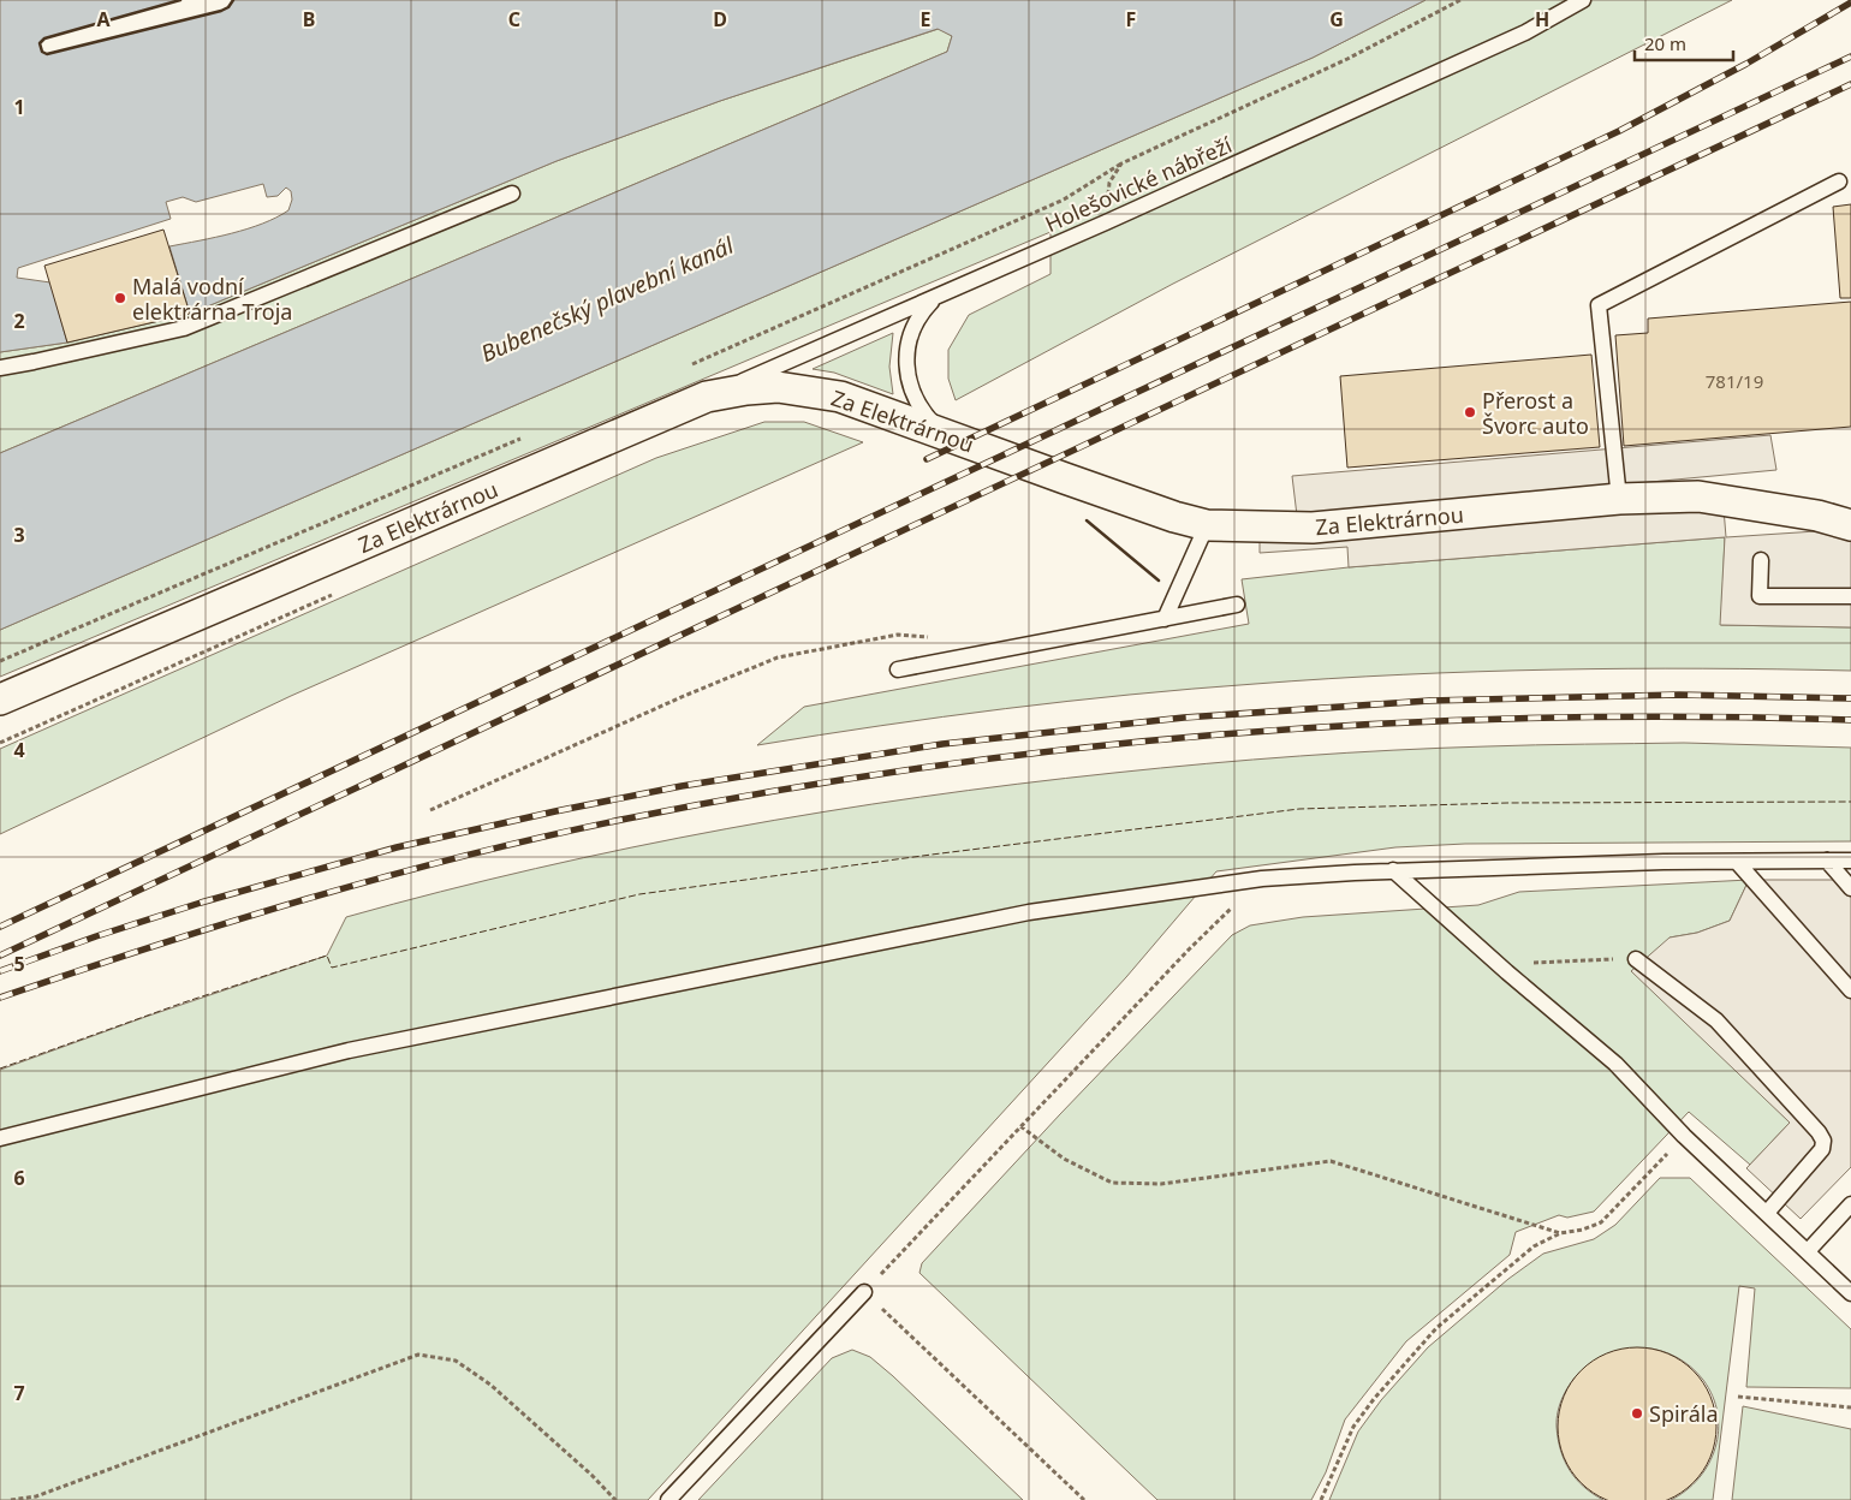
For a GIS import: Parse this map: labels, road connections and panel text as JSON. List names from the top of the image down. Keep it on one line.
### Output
{"streets":{"street":["Za Elektrárnou"],"lane":["Holešovické nábřeží"]},"crossings":[["Holešovické nábřeží","Za Elektrárnou"]],"water":["Bubenečský plavební kanál"],"places":["Malá vodní elektrárna Troja","Přerost a Švorc auto","Spirála"],"house_numbers":["781/19"],"scale_bar":"20 m","grid":{"columns":["A","B","C","D","E","F","G","H"],"rows":["1","2","3","4","5","6","7"]}}
